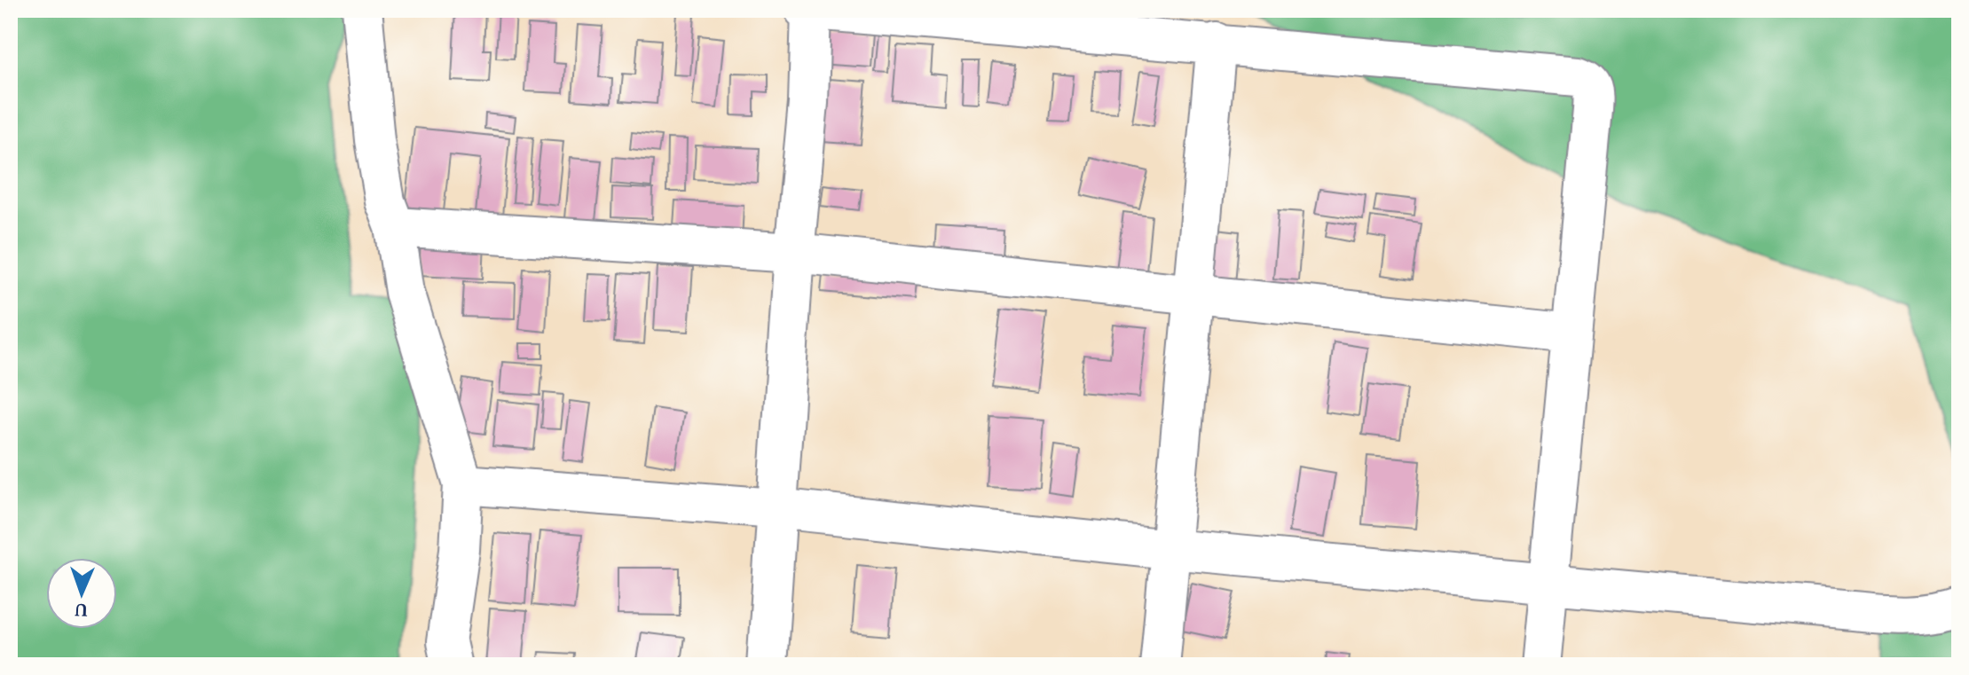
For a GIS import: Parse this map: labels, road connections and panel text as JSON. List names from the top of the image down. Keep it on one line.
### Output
{"north":"bottom"}
